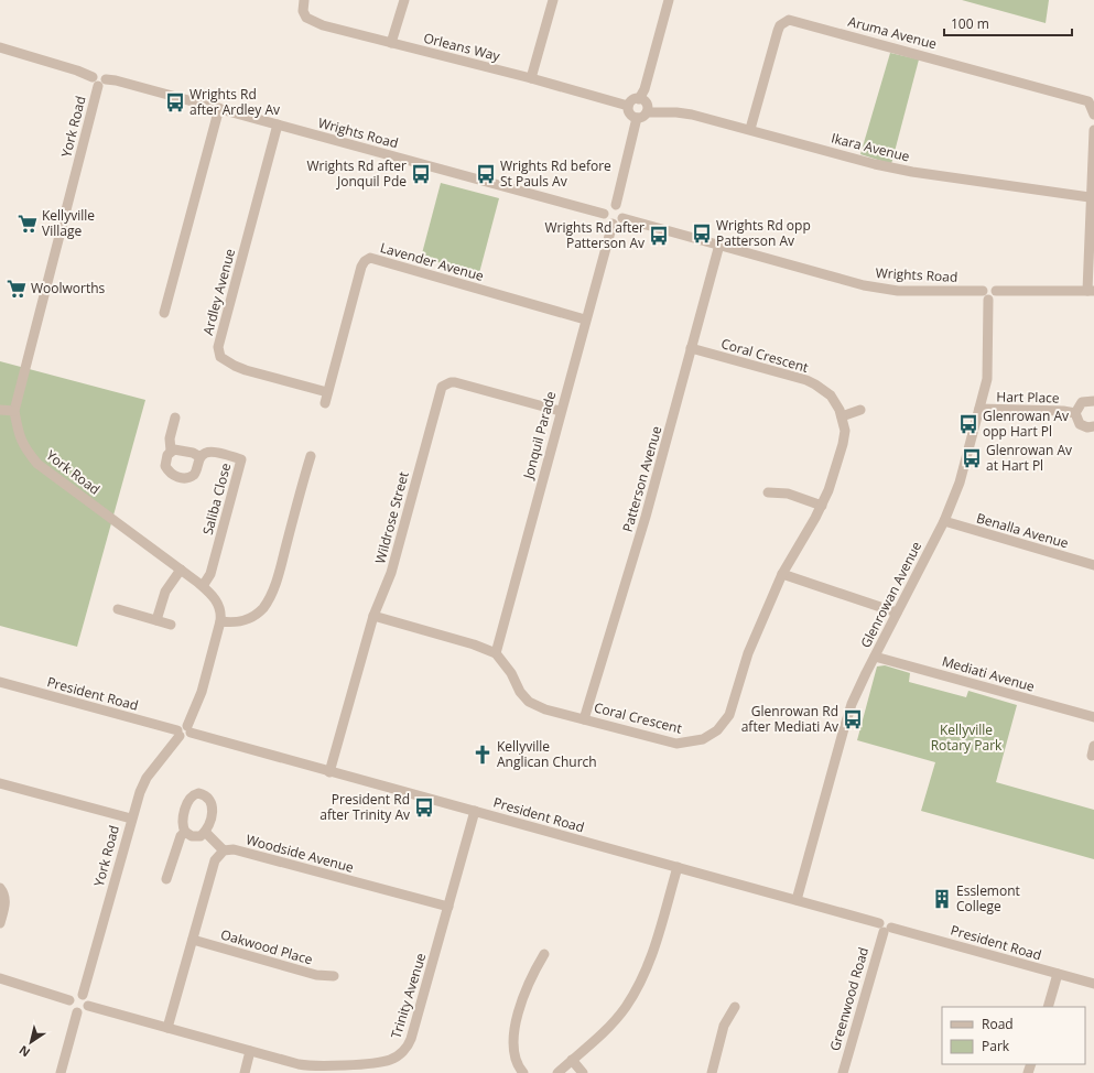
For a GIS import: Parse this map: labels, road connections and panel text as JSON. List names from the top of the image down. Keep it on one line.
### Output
{"streets":{"street":["Aruma Avenue","Orleans Way","York Road","Wrights Road","Ikara Avenue","Lavender Avenue","Ardley Avenue","Coral Crescent","Hart Place","Jonquil Parade","Patterson Avenue","Saliba Close","Wildrose Street","Benalla Avenue","Glenrowan Avenue","Mediati Avenue","President Road","Woodside Avenue","Oakwood Place","Trinity Avenue","Greenwood Road"]},"crossings":[["Aruma Avenue","Ikara Avenue"],["Orleans Way","Ikara Avenue"],["York Road","Wrights Road"],["York Road","Saliba Close"],["York Road","President Road"],["York Road","Trinity Avenue"],["Wrights Road","Ardley Avenue"],["Wrights Road","Jonquil Parade"],["Wrights Road","Patterson Avenue"],["Wrights Road","Glenrowan Avenue"],["Lavender Avenue","Ardley Avenue"],["Lavender Avenue","Jonquil Parade"],["Coral Crescent","Jonquil Parade"],["Coral Crescent","Patterson Avenue"],["Hart Place","Glenrowan Avenue"],["Jonquil Parade","Wildrose Street"],["Wildrose Street","President Road"],["Benalla Avenue","Glenrowan Avenue"],["Glenrowan Avenue","Mediati Avenue"],["Glenrowan Avenue","President Road"],["President Road","Trinity Avenue"],["President Road","Greenwood Road"],["Woodside Avenue","Trinity Avenue"]],"parks":["Kellyville Rotary Park"],"places":{"bus stop":["Wrights Rd after Ardley Av","Wrights Rd after Jonquil Pde","Wrights Rd before St Pauls Av","Wrights Rd opp Patterson Av","Wrights Rd after Patterson Av","Glenrowan Av opp Hart Pl","Glenrowan Av at Hart Pl","Glenrowan Rd after Mediati Av","President Rd after Trinity Av"],"supermarket":["Kellyville Village","Woolworths"],"church":["Kellyville Anglican Church"],"building":["Esslemont College"]},"legend":["Road","Park"],"scale_bar":"100 m","north":"bottom left"}
